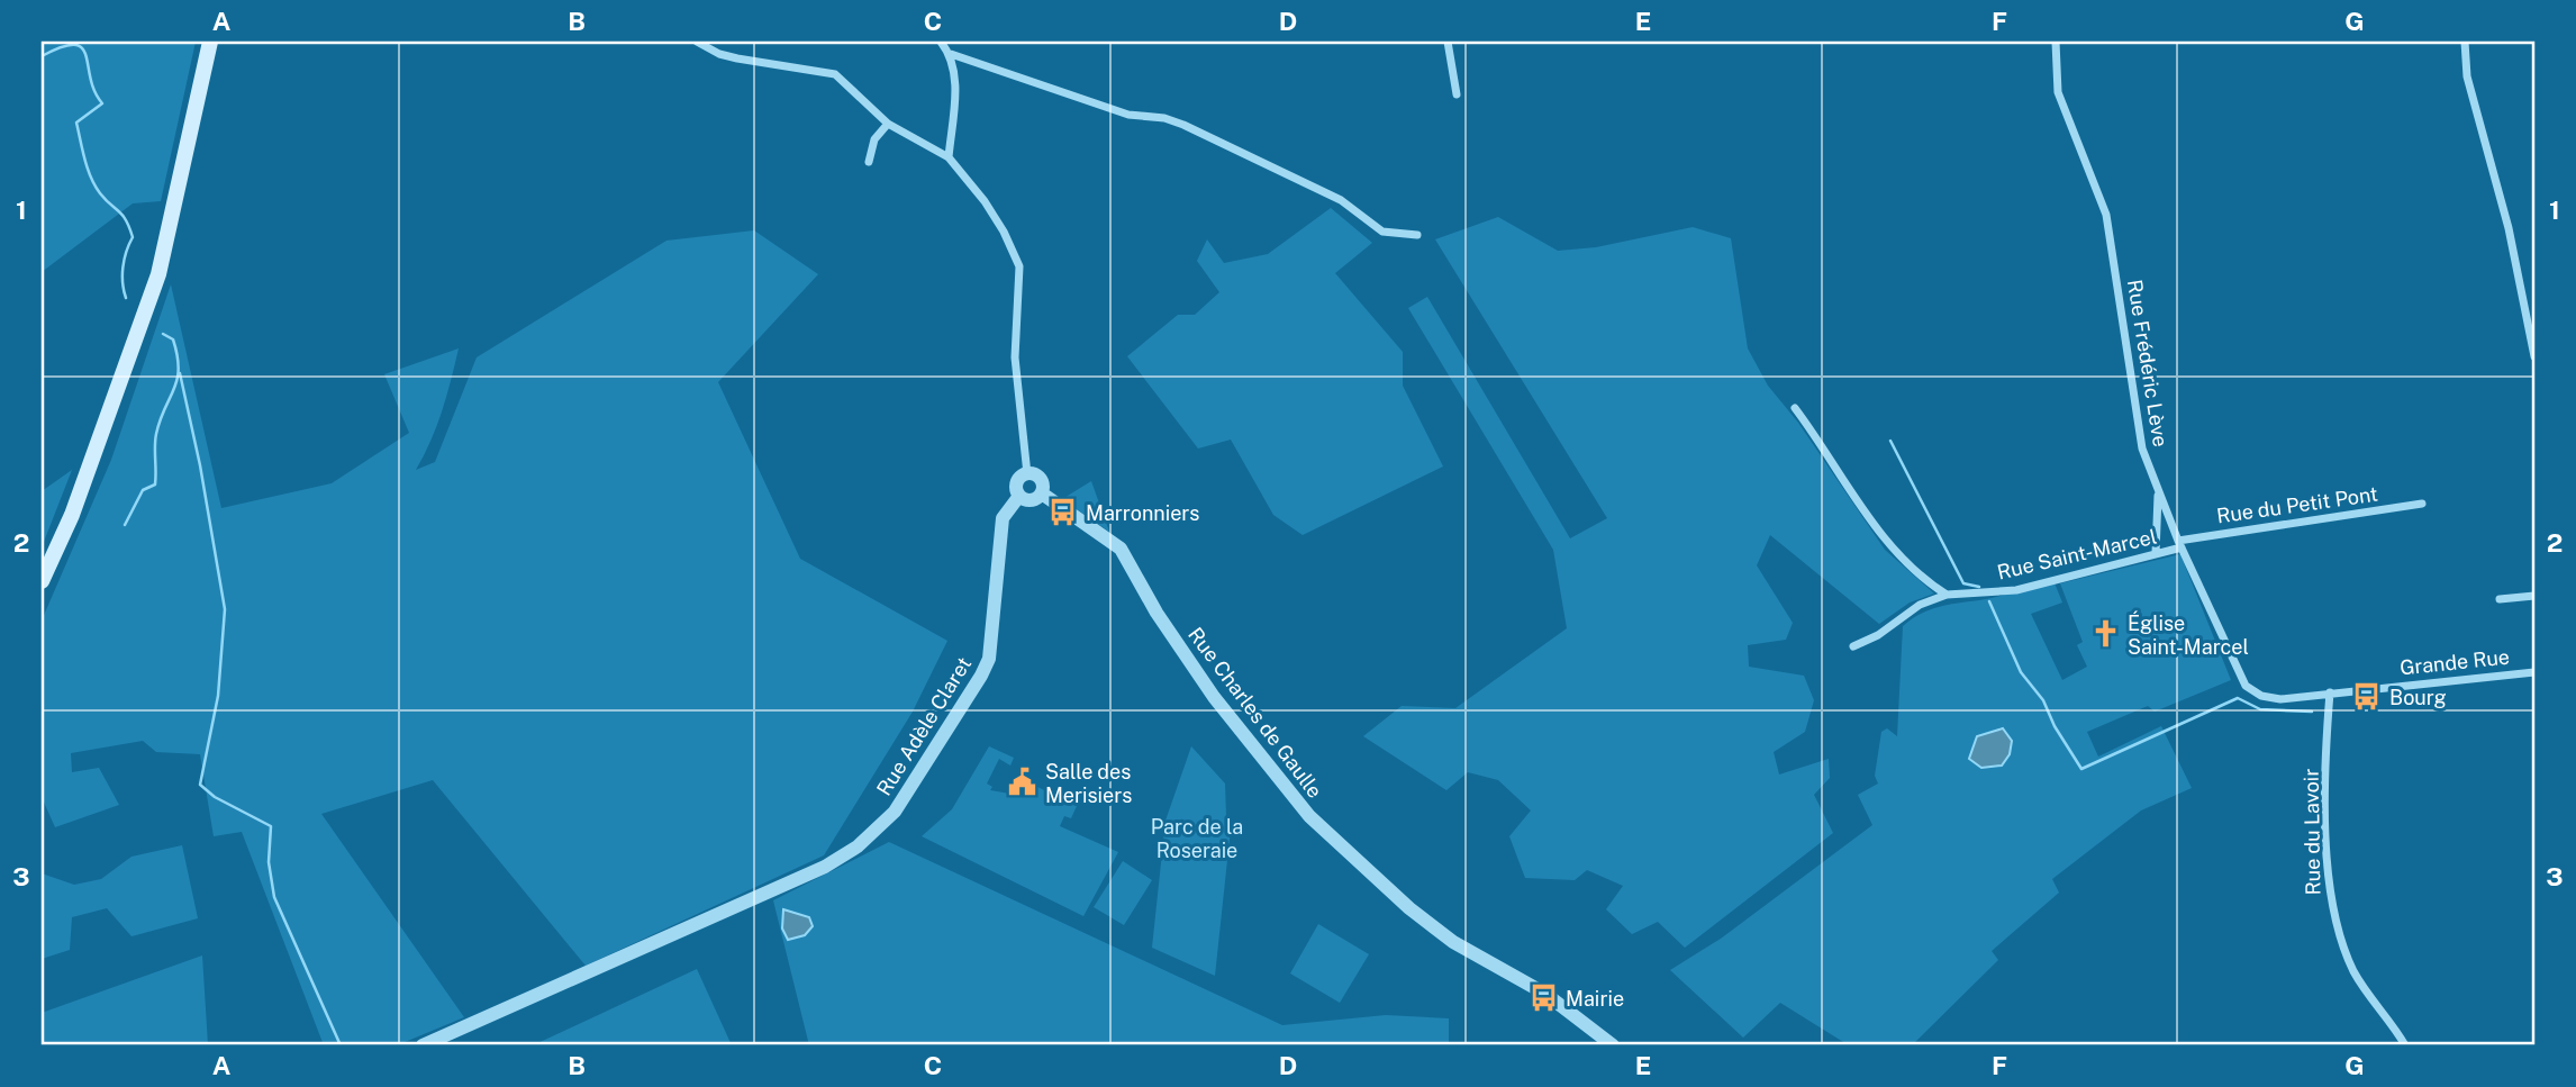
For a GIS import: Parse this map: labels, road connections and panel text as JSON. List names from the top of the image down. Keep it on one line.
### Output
{"streets":{"street":["Rue Frédéric Lève","Rue du Petit Pont","Rue Saint-Marcel","Grande Rue","Rue Charles de Gaulle","Rue Adèle Claret","Rue du Lavoir"]},"crossings":[["Rue Frédéric Lève","Rue du Petit Pont"],["Rue Frédéric Lève","Rue Saint-Marcel"],["Rue Frédéric Lève","Grande Rue"],["Rue Frédéric Lève","Rue du Lavoir"],["Rue du Petit Pont","Rue Saint-Marcel"],["Grande Rue","Rue du Lavoir"],["Rue Charles de Gaulle","Rue Adèle Claret"]],"parks":["Parc de la Roseraie"],"places":{"bus stop":["Marronniers","Bourg","Mairie"],"church":["Église Saint-Marcel"],"public building":["Salle des Merisiers"]},"grid":{"columns":["A","B","C","D","E","F","G"],"rows":["1","2","3"]}}
